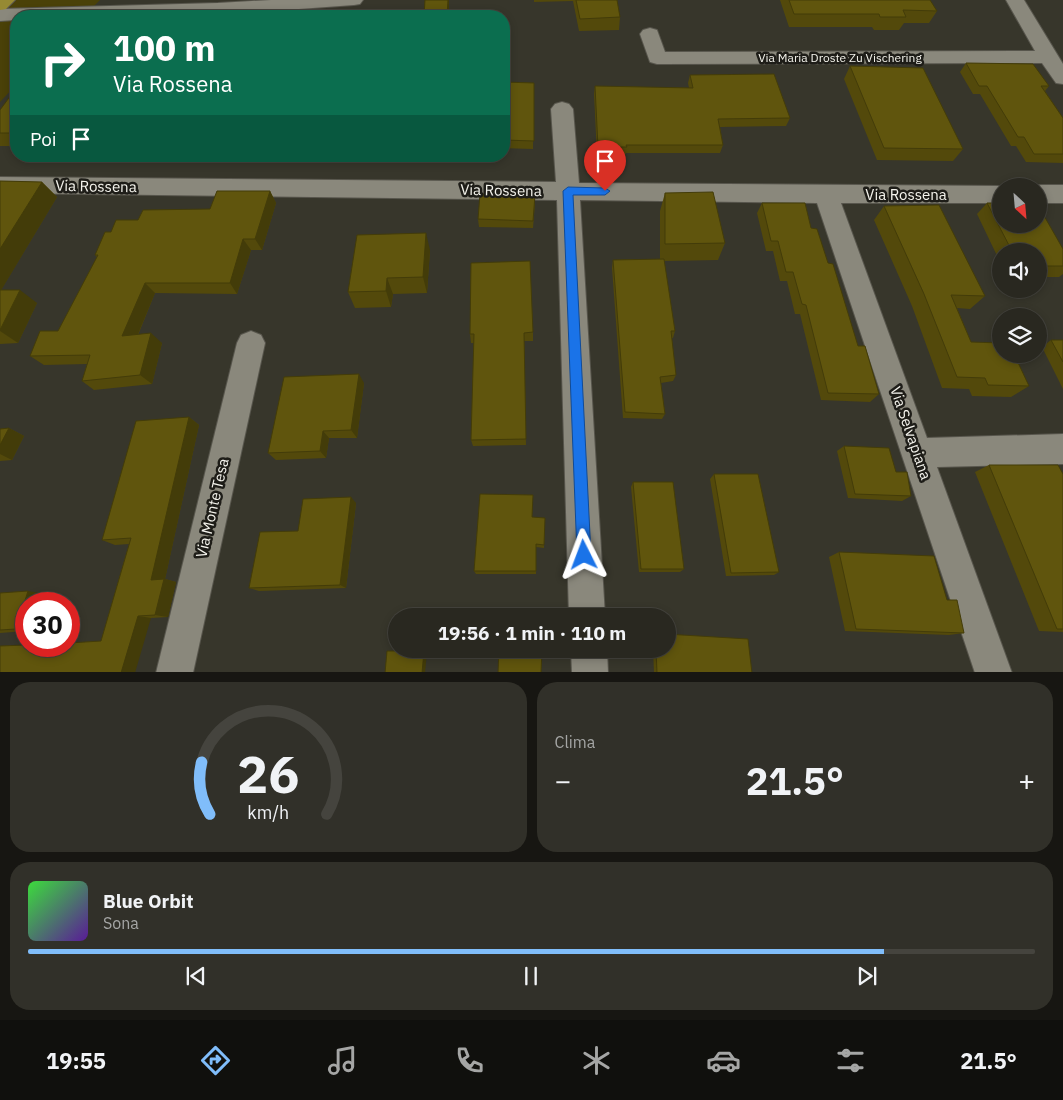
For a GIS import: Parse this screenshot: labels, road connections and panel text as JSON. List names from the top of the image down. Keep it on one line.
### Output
{"streets":{"street":["Via Maria Droste Zu Vischering","Via Rossena","Via Selvapiana","Via Monte Tesa"]},"crossings":[["Via Rossena","Via Selvapiana"]],"north":"bottom right","page":{"turn":["100 m","Via Rossena"],"then":"Poi","limit":"30","trip":"19:56 · 1 min · 110 m","tile":"Clima","heat":["−","21.5°","+"],"song":["Blue Orbit","Sona"],"tabs":["19:55","21.5°"],"gauge":["26","km/h"]}}
